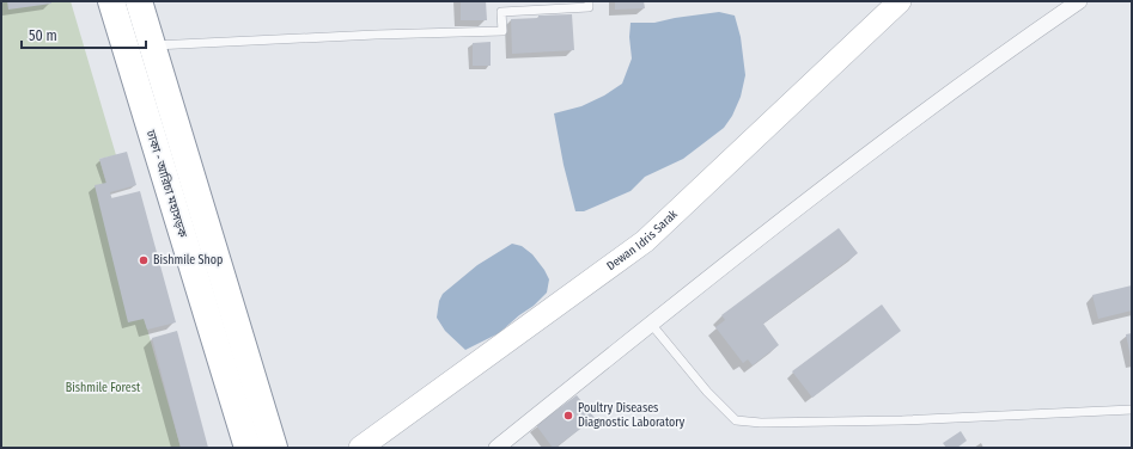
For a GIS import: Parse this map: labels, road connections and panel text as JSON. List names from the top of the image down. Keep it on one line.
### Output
{"streets":{"highway":["ঢাকা - আরিচা মহাসড়ক"],"main road":["Dewan Idris Sarak"]},"parks":["Bishmile Forest"],"places":["Bishmile Shop","Poultry Diseases Diagnostic Laboratory"],"scale_bar":"50 m"}
